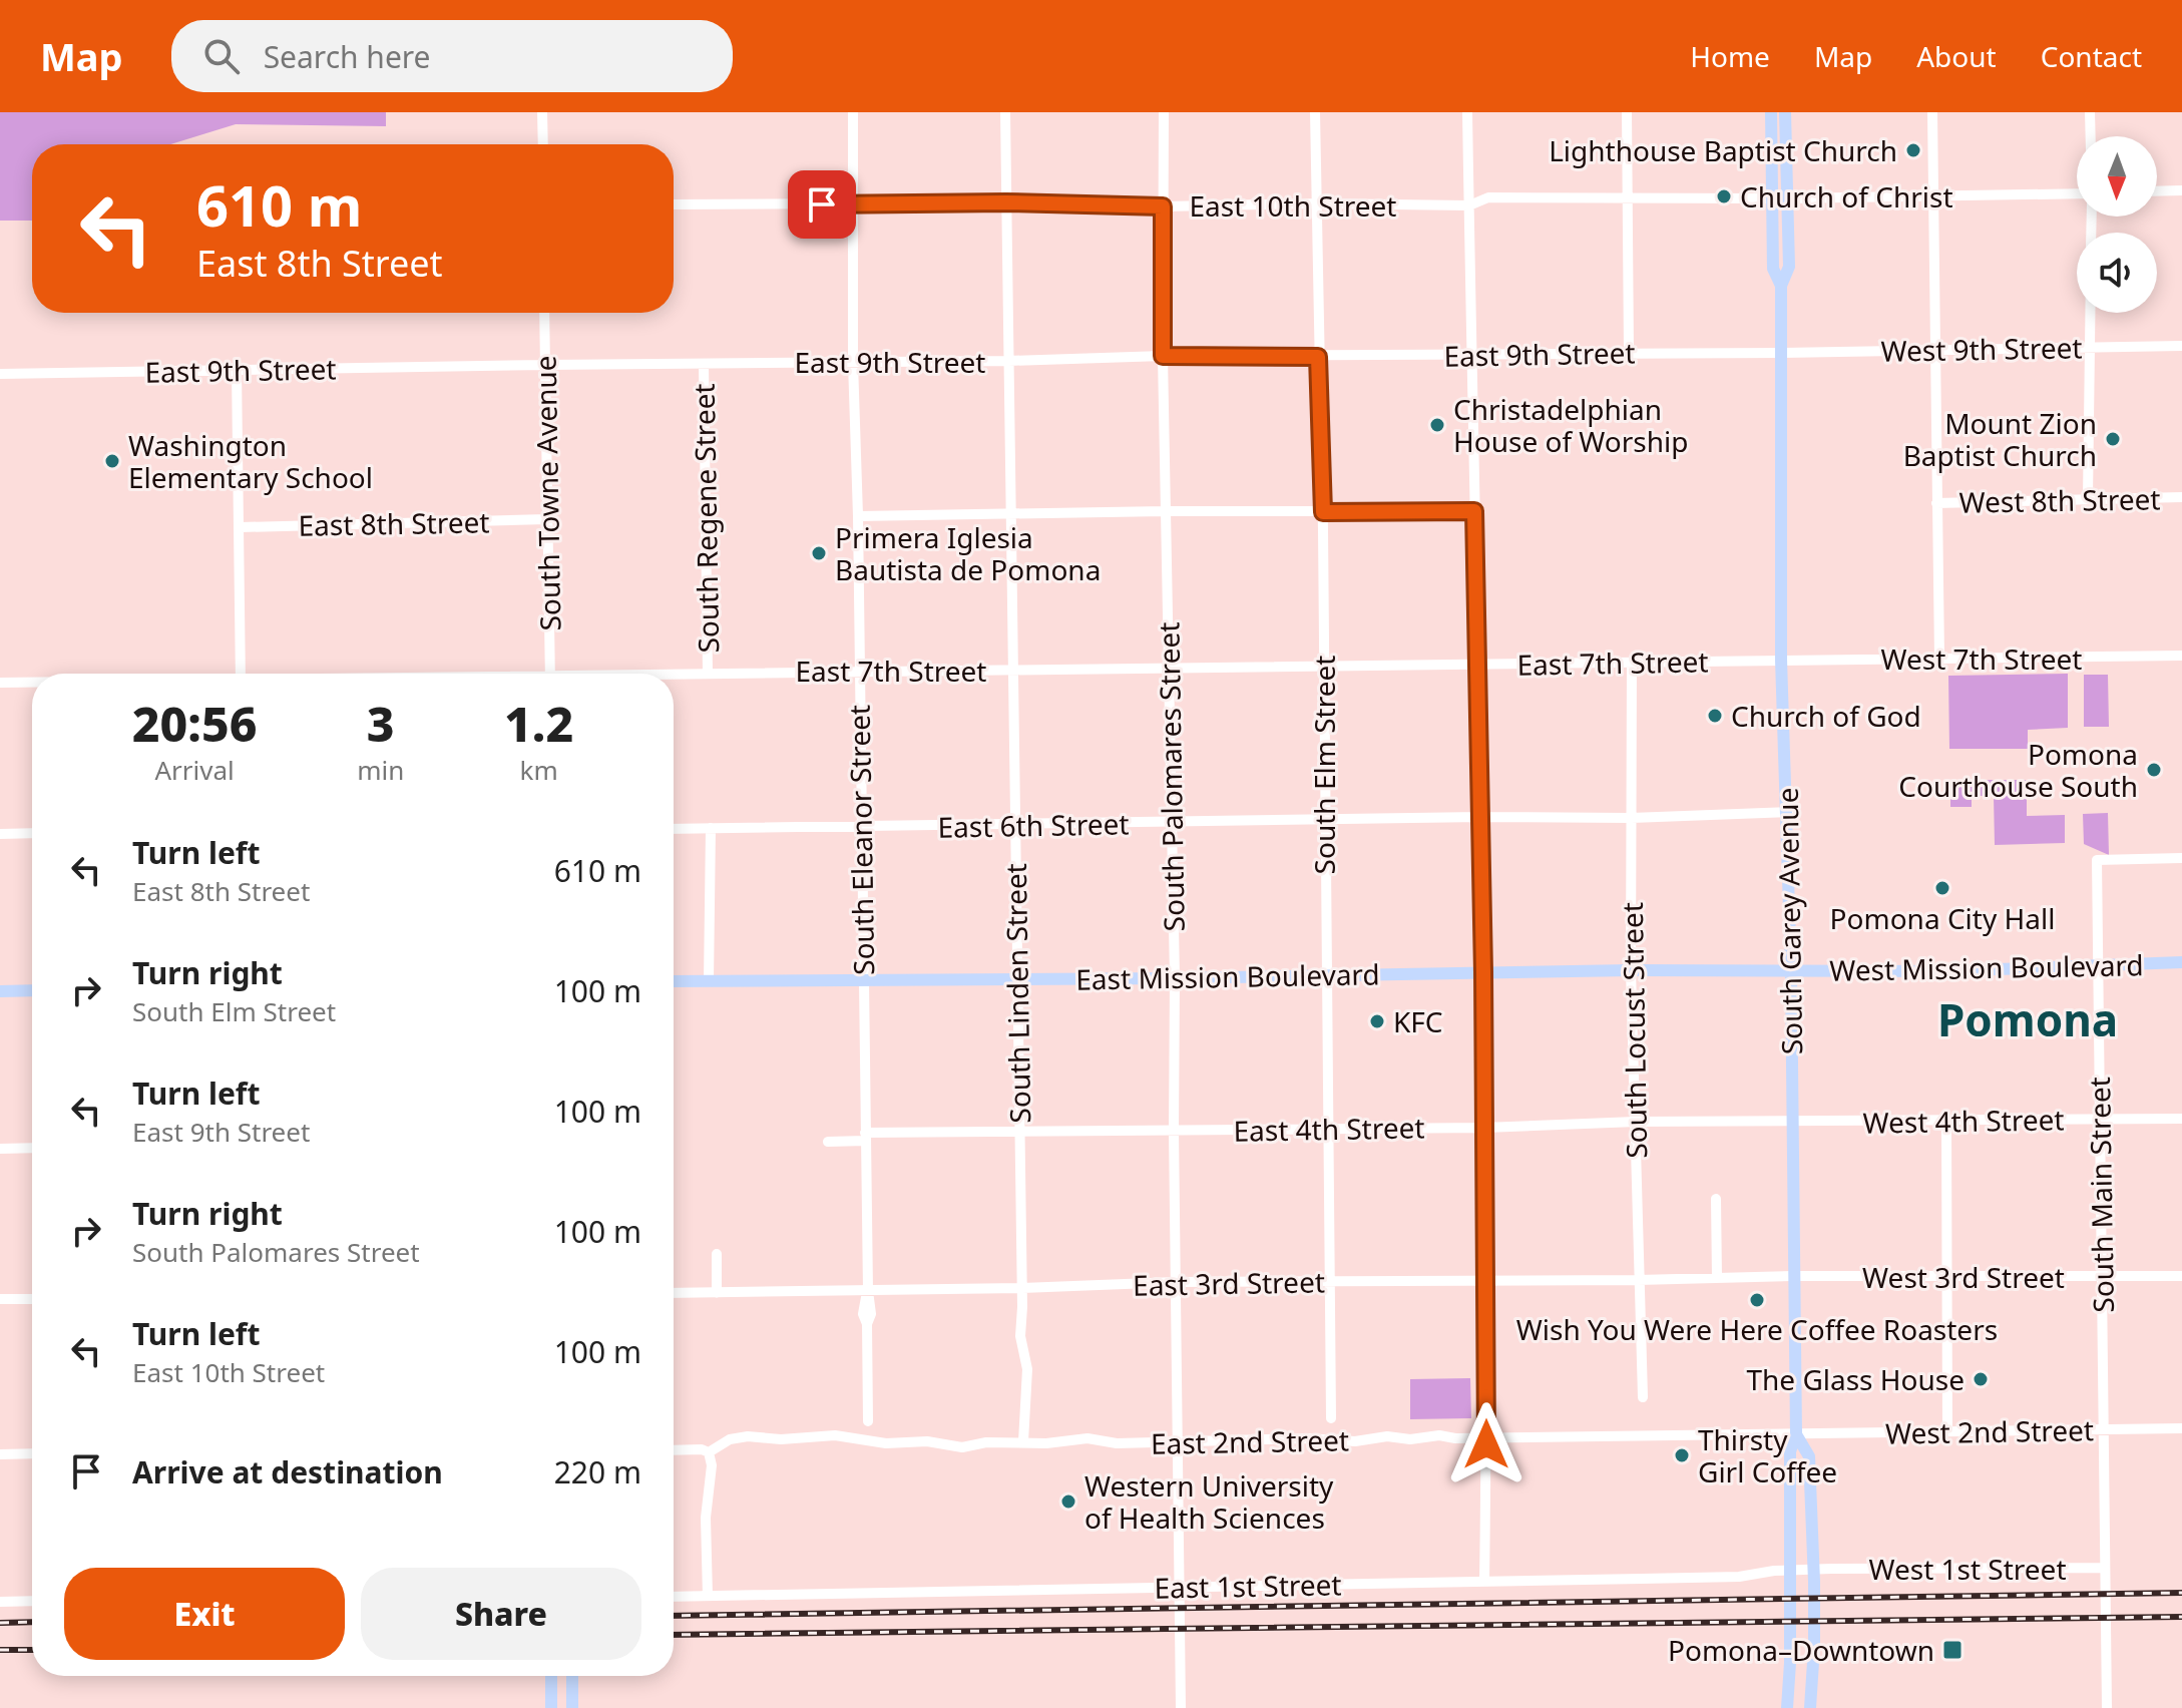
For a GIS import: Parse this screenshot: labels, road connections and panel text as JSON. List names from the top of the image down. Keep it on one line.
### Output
{"streets":{"main road":["South Garey Avenue","West Mission Boulevard","East Mission Boulevard"],"street":["East 10th Street","West 9th Street","East 9th Street","South Towne Avenue","West 8th Street","South Regene Street","East 8th Street","West 7th Street","East 7th Street","South Elm Street","South Palomares Street","East 6th Street","South Eleanor Street","South Linden Street","South Locust Street","West 4th Street","East 4th Street","South Main Street","West 3rd Street","East 3rd Street","West 2nd Street","East 2nd Street","West 1st Street","East 1st Street"]},"crossings":[["East 10th Street","South Elm Street"],["East 10th Street","South Palomares Street"],["East 10th Street","South Eleanor Street"],["East 10th Street","South Garey Avenue"],["East 10th Street","South Linden Street"],["West 9th Street","East 9th Street"],["West 9th Street","South Garey Avenue"],["East 9th Street","South Towne Avenue"],["East 9th Street","South Regene Street"],["East 9th Street","South Elm Street"],["East 9th Street","South Palomares Street"],["East 9th Street","South Eleanor Street"],["East 9th Street","South Garey Avenue"],["East 9th Street","South Linden Street"],["South Towne Avenue","East 8th Street"],["South Regene Street","East 7th Street"],["West 7th Street","East 7th Street"],["West 7th Street","South Garey Avenue"],["East 7th Street","South Elm Street"],["East 7th Street","South Palomares Street"],["East 7th Street","South Eleanor Street"],["East 7th Street","South Garey Avenue"],["East 7th Street","South Linden Street"],["East 7th Street","South Locust Street"],["South Elm Street","East 6th Street"],["South Elm Street","East Mission Boulevard"],["South Elm Street","East 4th Street"],["South Elm Street","East 3rd Street"],["South Palomares Street","East 6th Street"],["South Palomares Street","East Mission Boulevard"],["South Palomares Street","East 4th Street"],["South Palomares Street","East 3rd Street"],["South Palomares Street","East 2nd Street"],["South Palomares Street","East 1st Street"],["East 6th Street","South Eleanor Street"],["East 6th Street","South Garey Avenue"],["East 6th Street","South Linden Street"],["East 6th Street","South Locust Street"],["South Eleanor Street","East Mission Boulevard"],["South Eleanor Street","East 4th Street"],["South Eleanor Street","East 3rd Street"],["South Garey Avenue","West Mission Boulevard"],["South Garey Avenue","East Mission Boulevard"],["South Garey Avenue","West 4th Street"],["South Garey Avenue","East 4th Street"],["South Garey Avenue","West 3rd Street"],["South Garey Avenue","East 3rd Street"],["South Garey Avenue","West 2nd Street"],["South Garey Avenue","East 2nd Street"],["West Mission Boulevard","East Mission Boulevard"],["West Mission Boulevard","South Main Street"],["East Mission Boulevard","South Linden Street"],["East Mission Boulevard","South Locust Street"],["South Linden Street","East 4th Street"],["South Linden Street","East 3rd Street"],["South Linden Street","East 2nd Street"],["South Locust Street","East 4th Street"],["South Locust Street","East 3rd Street"],["West 4th Street","East 4th Street"],["West 4th Street","South Main Street"],["South Main Street","West 3rd Street"],["South Main Street","West 2nd Street"],["South Main Street","West 1st Street"],["West 3rd Street","East 3rd Street"],["West 2nd Street","East 2nd Street"],["West 1st Street","East 1st Street"]],"districts":["Pomona"],"places":{"other":["Lighthouse Baptist Church","Church of Christ","Christadelphian House of Worship","Mount Zion Baptist Church","Washington Elementary School","Primera Iglesia Bautista de Pomona","Church of God","Pomona Courthouse South","Pomona City Hall","KFC","Wish You Were Here Coffee Roasters","The Glass House","Thirsty Girl Coffee","Western University of Health Sciences"],"transit":["Pomona–Downtown"]},"north":"bottom","page":{"header":"Map","search":"Search here","nav":["Home","Map","About","Contact"],"turn":["610 m","East 8th Street"],"eta":["20:56","Arrival","3","min","1.2","km"],"list":[{"name":"Turn left","note":"East 8th Street","value":"610 m"},{"name":"Turn right","note":"South Elm Street","value":"100 m"},{"name":"Turn left","note":"East 9th Street","value":"100 m"},{"name":"Turn right","note":"South Palomares Street","value":"100 m"},{"name":"Turn left","note":"East 10th Street","value":"100 m"},{"name":"Arrive at destination","value":"220 m"}],"buttons":["Exit","Share"]}}
